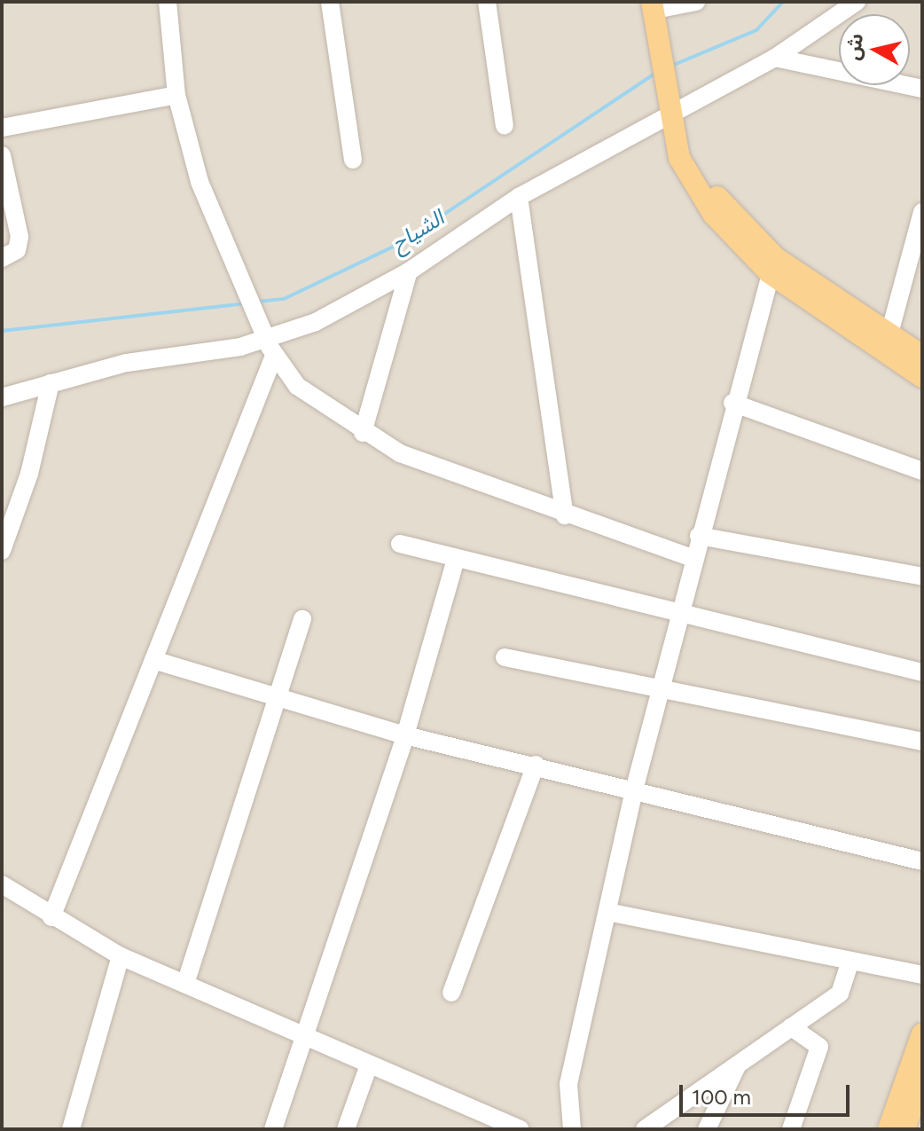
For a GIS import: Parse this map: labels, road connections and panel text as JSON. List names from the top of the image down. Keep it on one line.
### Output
{"water":["الشياح"],"scale_bar":"100 m","north":"left"}
